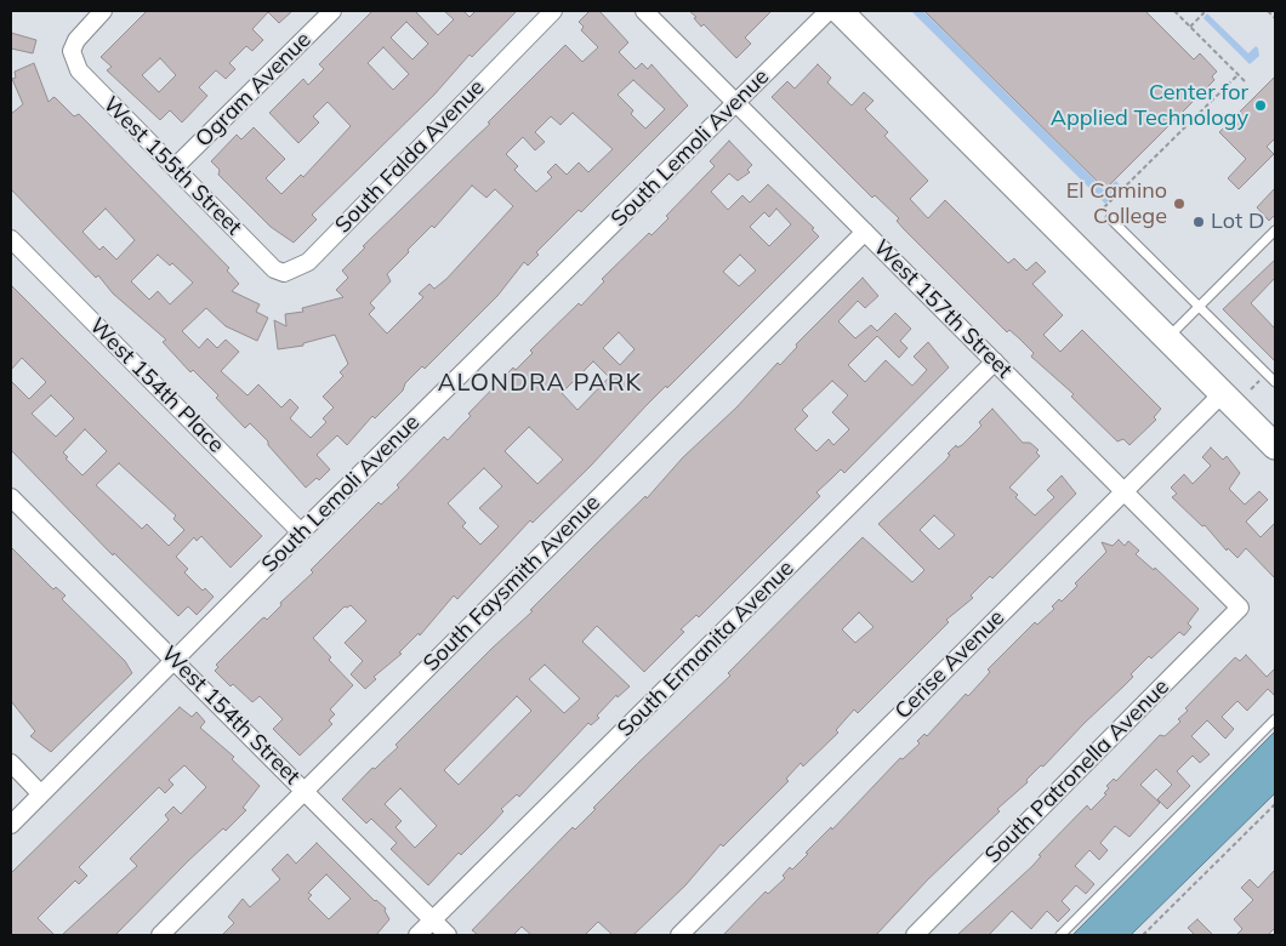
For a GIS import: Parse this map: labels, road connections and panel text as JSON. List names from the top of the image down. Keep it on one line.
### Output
{"streets":{"street":["Ogram Avenue","South Lemoli Avenue","South Falda Avenue","West 155th Street","West 157th Street","West 154th Place","South Faysmith Avenue","South Ermanita Avenue","Cerise Avenue","West 154th Street","South Patronella Avenue"]},"crossings":[["Ogram Avenue","West 155th Street"],["South Lemoli Avenue","West 157th Street"],["South Lemoli Avenue","West 154th Place"],["South Lemoli Avenue","West 154th Street"],["South Falda Avenue","West 155th Street"],["West 157th Street","South Faysmith Avenue"],["West 157th Street","South Ermanita Avenue"],["West 157th Street","Cerise Avenue"],["West 157th Street","South Patronella Avenue"],["South Faysmith Avenue","West 154th Street"],["South Ermanita Avenue","West 154th Street"]],"districts":["ALONDRA PARK"],"places":["Center for Applied Technology","El Camino College","Lot D"]}
